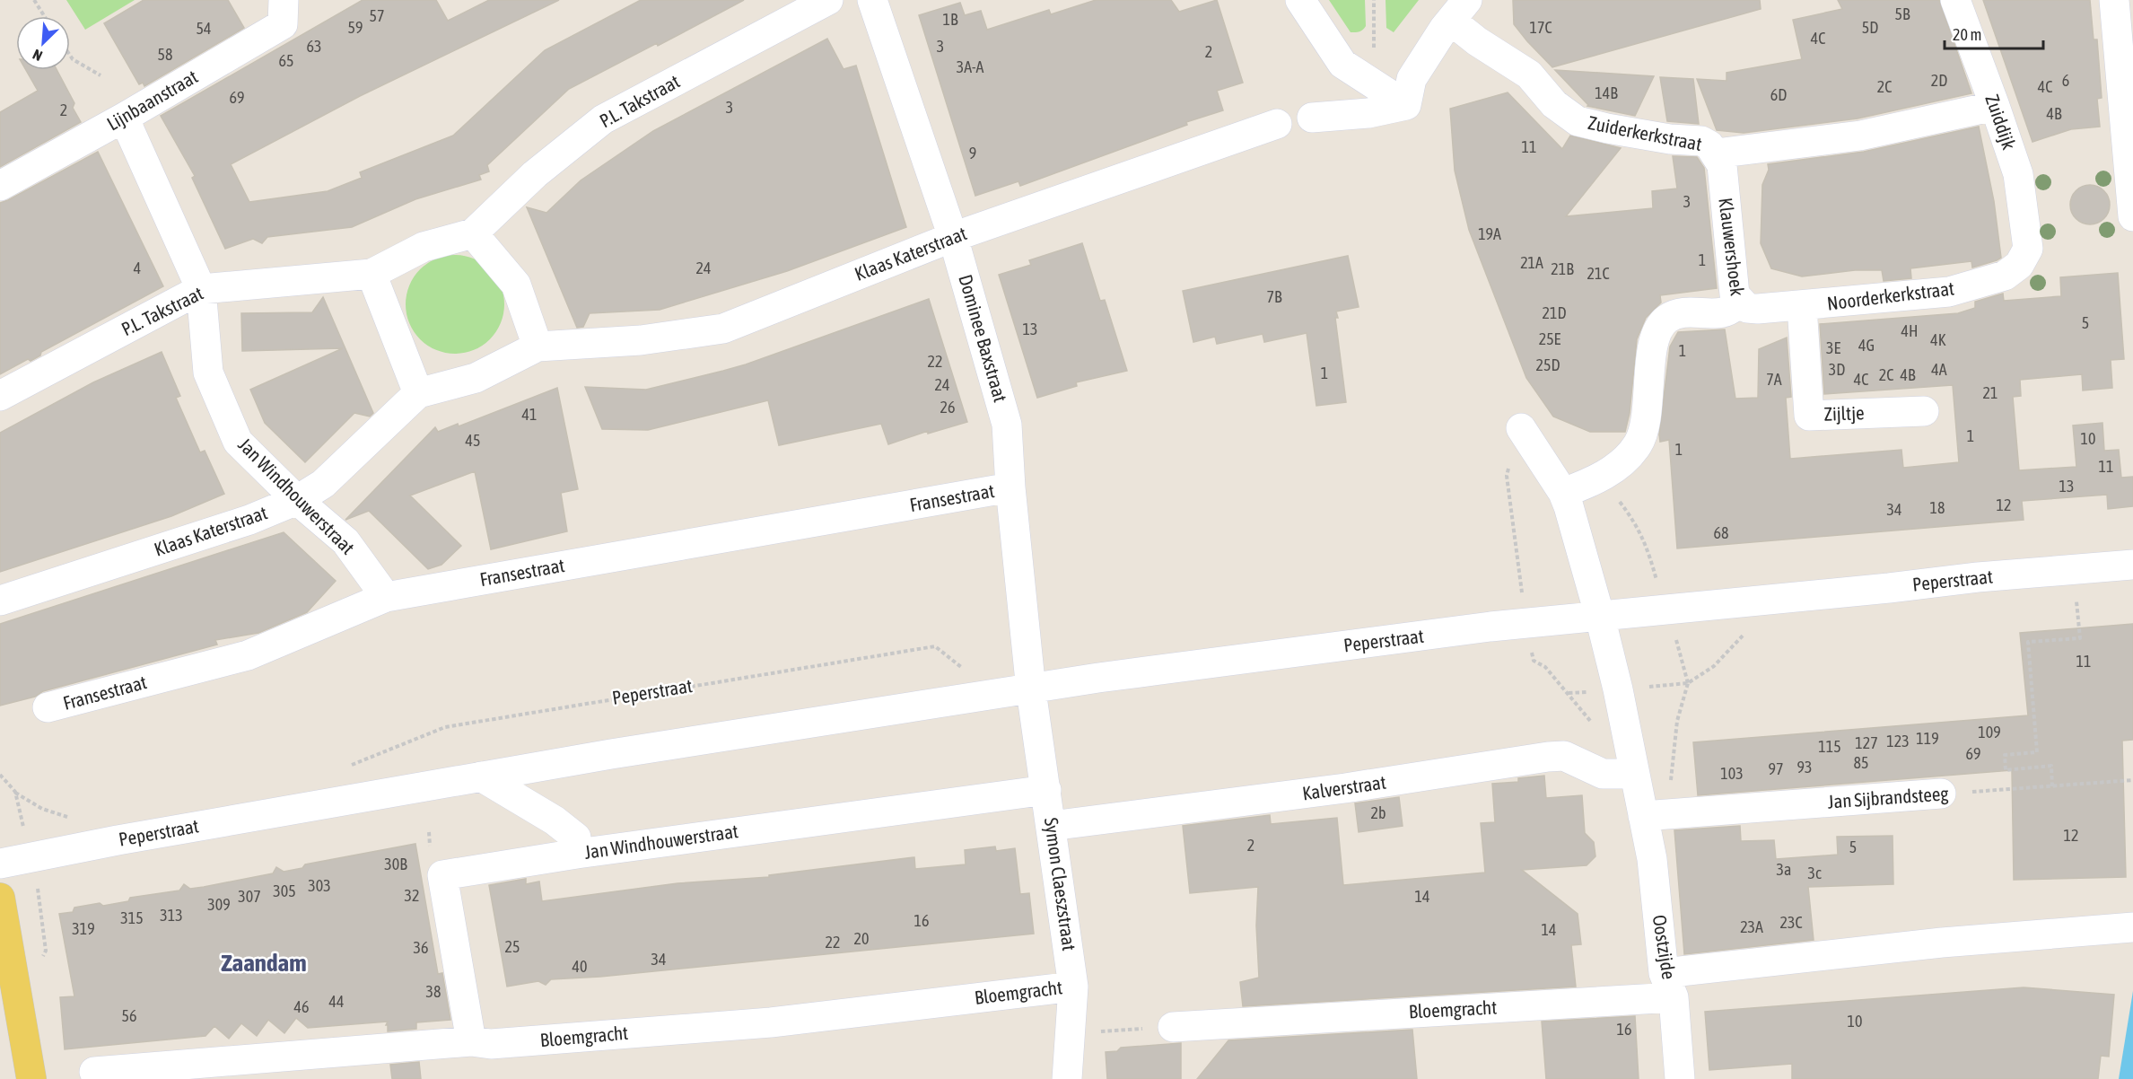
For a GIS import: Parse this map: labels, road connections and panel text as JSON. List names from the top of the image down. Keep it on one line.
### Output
{"streets":{"street":["Lijnbaanstraat","P.L. Takstraat","Zuiddijk","Zuiderkerkstraat","Klauwershoek","Klaas Katerstraat","Noorderkerkstraat","Dominee Baxstraat","Zijltje","Jan Windhouwerstraat","Fransestraat","Peperstraat","Kalverstraat","Jan Sijbrandsteeg","Symon Claeszstraat","Oostzijde","Bloemgracht"]},"crossings":[["Lijnbaanstraat","Jan Windhouwerstraat"],["P.L. Takstraat","Jan Windhouwerstraat"],["Zuiddijk","Zuiderkerkstraat"],["Zuiddijk","Noorderkerkstraat"],["Zuiderkerkstraat","Klauwershoek"],["Klauwershoek","Noorderkerkstraat"],["Klauwershoek","Oostzijde"],["Klaas Katerstraat","Dominee Baxstraat"],["Klaas Katerstraat","Jan Windhouwerstraat"],["Noorderkerkstraat","Zijltje"],["Dominee Baxstraat","Fransestraat"],["Dominee Baxstraat","Peperstraat"],["Dominee Baxstraat","Symon Claeszstraat"],["Jan Windhouwerstraat","Fransestraat"],["Jan Windhouwerstraat","Symon Claeszstraat"],["Jan Windhouwerstraat","Bloemgracht"],["Peperstraat","Symon Claeszstraat"],["Peperstraat","Oostzijde"],["Kalverstraat","Symon Claeszstraat"],["Kalverstraat","Oostzijde"],["Jan Sijbrandsteeg","Oostzijde"],["Symon Claeszstraat","Bloemgracht"],["Oostzijde","Bloemgracht"]],"districts":["Zaandam"],"house_numbers":["5B","57","1B","59","17C","5D","54","4C","63","3","2","58","65","3A-A","2D","6","2C","4C","14B","6D","69","3","2","4B","11","9","3","19A","1","21A","4","24","21B","21C","7B","21D","5","13","4H","25E","4K","4G","3E","1","22","25D","3D","4A","1","2C","4B","7A","4C","24","21","26","41","1","10","45","1","11","13","12","18","34","68","11","109","119","123","127","115","69","85","93","97","103","2b","12","2","5","30B","3a","3c","303","305","32","307","14","309","313","315","16","23C","23A","319","14","20","22","25","36","34","40","38","44","46","56","10","16"],"scale_bar":"20 m","north":"bottom left"}
